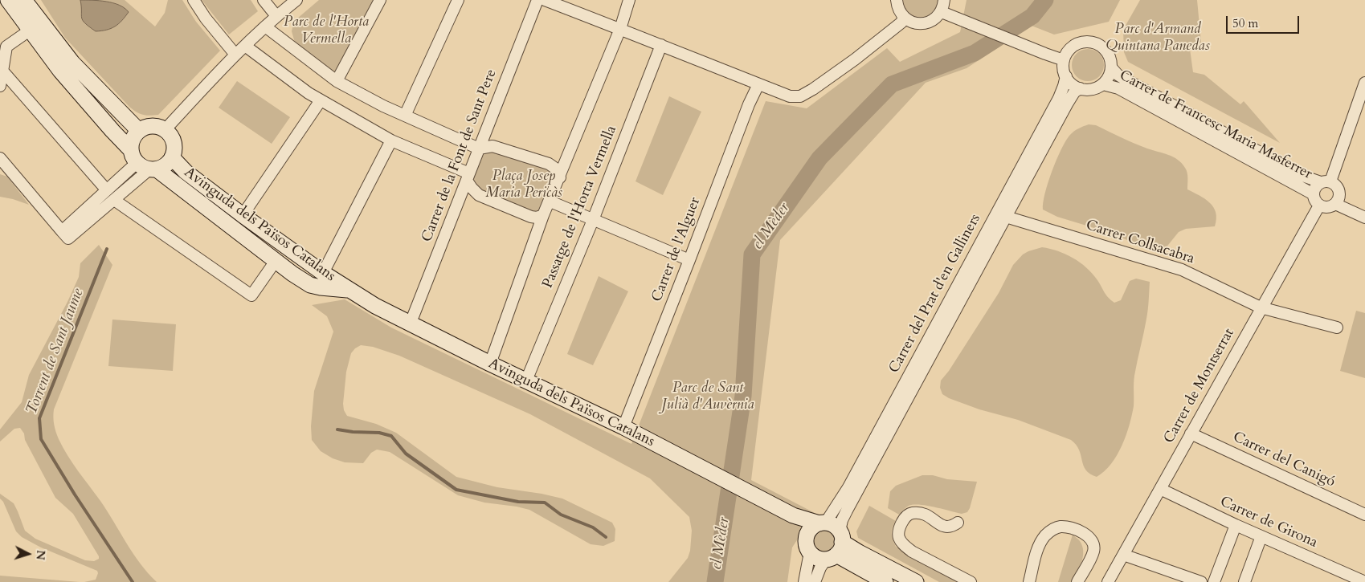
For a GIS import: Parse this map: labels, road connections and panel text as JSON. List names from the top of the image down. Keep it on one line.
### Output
{"streets":{"street":["Carrer de Francesc Maria Masferrer","Carrer de la Font de Sant Pere","Passatge de l'Horta Vermella","Avinguda dels Països Catalans","Carrer Collsacabra","Carrer de l'Alguer","Carrer del Prat d'en Galliners","Carrer de Montserrat","Carrer del Canigó","Carrer de Girona"]},"crossings":[["Carrer de Francesc Maria Masferrer","Carrer del Prat d'en Galliners"],["Carrer de Francesc Maria Masferrer","Carrer de Montserrat"],["Carrer de la Font de Sant Pere","Avinguda dels Països Catalans"],["Passatge de l'Horta Vermella","Avinguda dels Països Catalans"],["Avinguda dels Països Catalans","Carrer de l'Alguer"],["Avinguda dels Països Catalans","Carrer del Prat d'en Galliners"],["Carrer Collsacabra","Carrer del Prat d'en Galliners"],["Carrer Collsacabra","Carrer de Montserrat"],["Carrer de Montserrat","Carrer del Canigó"],["Carrer de Montserrat","Carrer de Girona"]],"water":["el Mèder","Torrent de Sant Jaume"],"parks":["Parc de l'Horta Vermella","Parc d'Armand Quintana Panedas","Plaça Josep Maria Pericàs","Parc de Sant Julià d'Auvèrnia"],"scale_bar":"50 m","north":"right"}
